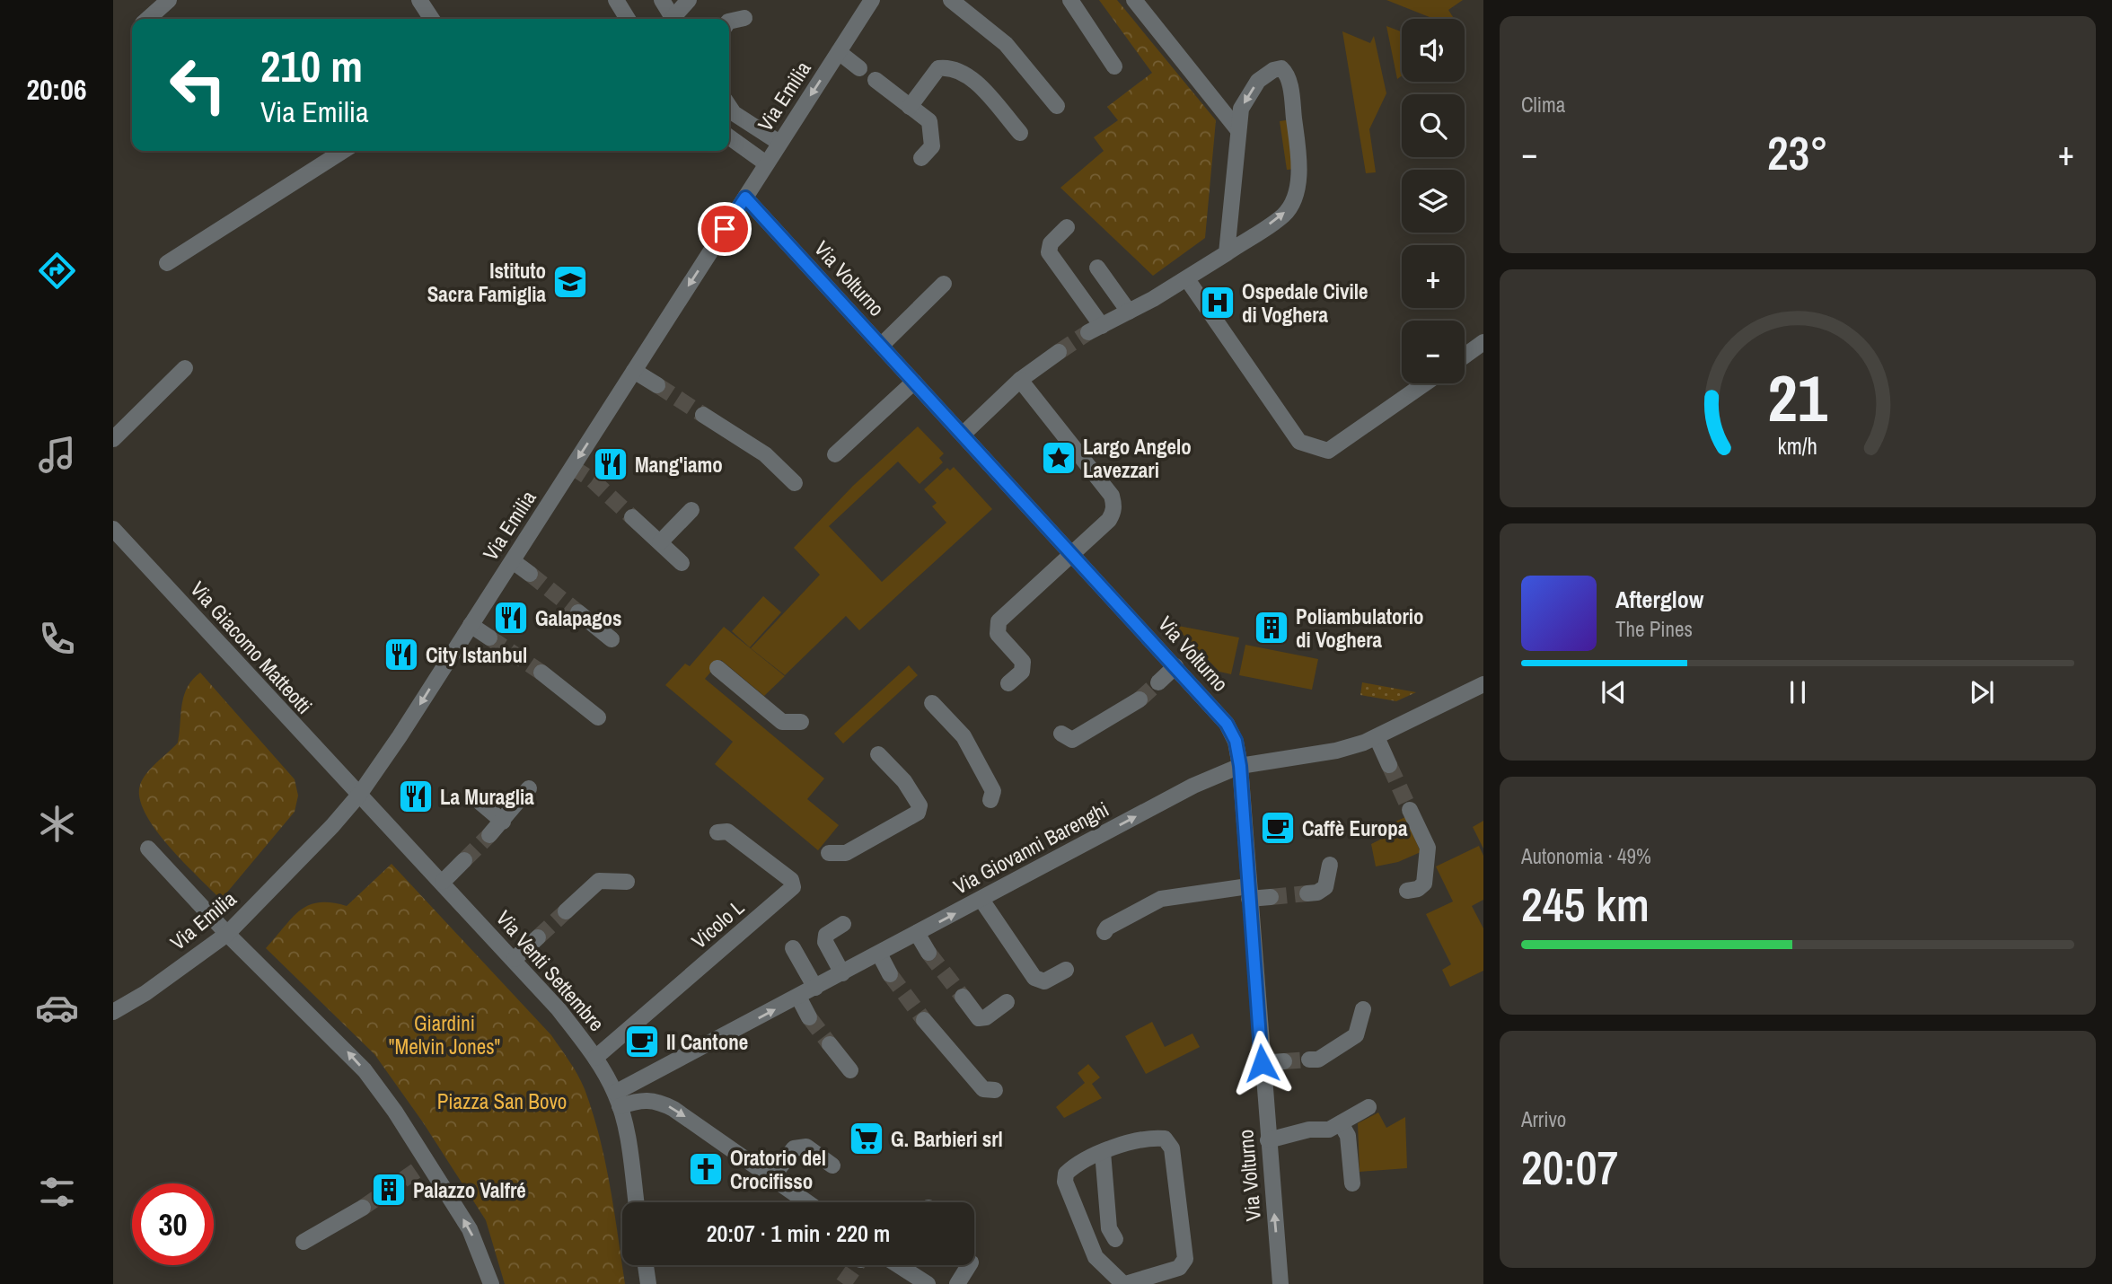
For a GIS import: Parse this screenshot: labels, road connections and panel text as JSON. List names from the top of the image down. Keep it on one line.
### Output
{"streets":{"street":["Via Emilia","Via Volturno","Via Giacomo Matteotti","Via Giovanni Barenghi","Vicolo L","Via Venti Settembre"]},"crossings":[["Via Emilia","Via Volturno"],["Via Emilia","Via Giacomo Matteotti"],["Via Emilia","Via Venti Settembre"],["Via Volturno","Via Giovanni Barenghi"],["Via Giacomo Matteotti","Via Venti Settembre"],["Via Giovanni Barenghi","Via Venti Settembre"],["Vicolo L","Via Venti Settembre"]],"one_way":["Via Emilia"],"parks":["Giardini \"Melvin Jones\"","Piazza San Bovo"],"places":{"school or university":["Istituto Sacra Famiglia"],"hospital":["Ospedale Civile di Voghera"],"place":["Largo Angelo Lavezzari"],"restaurant":["Mang'iamo","Galapagos","City Istanbul","La Muraglia"],"building":["Poliambulatorio di Voghera","Palazzo Valfré"],"cafe":["Caffè Europa","Il Cantone"],"supermarket":["G. Barbieri srl"],"church":["Oratorio del Crocifisso"]},"page":{"tabs":"20:06","tile":["Clima",["Autonomia · 49%","245 km"],["Arrivo","20:07"]],"map_buttons":["+","−"],"turn":["210 m","Via Emilia"],"heat":["−","23°","+"],"song":["Afterglow","The Pines"],"limit":"30","trip":"20:07 · 1 min · 220 m","gauge":["21","km/h"]}}
